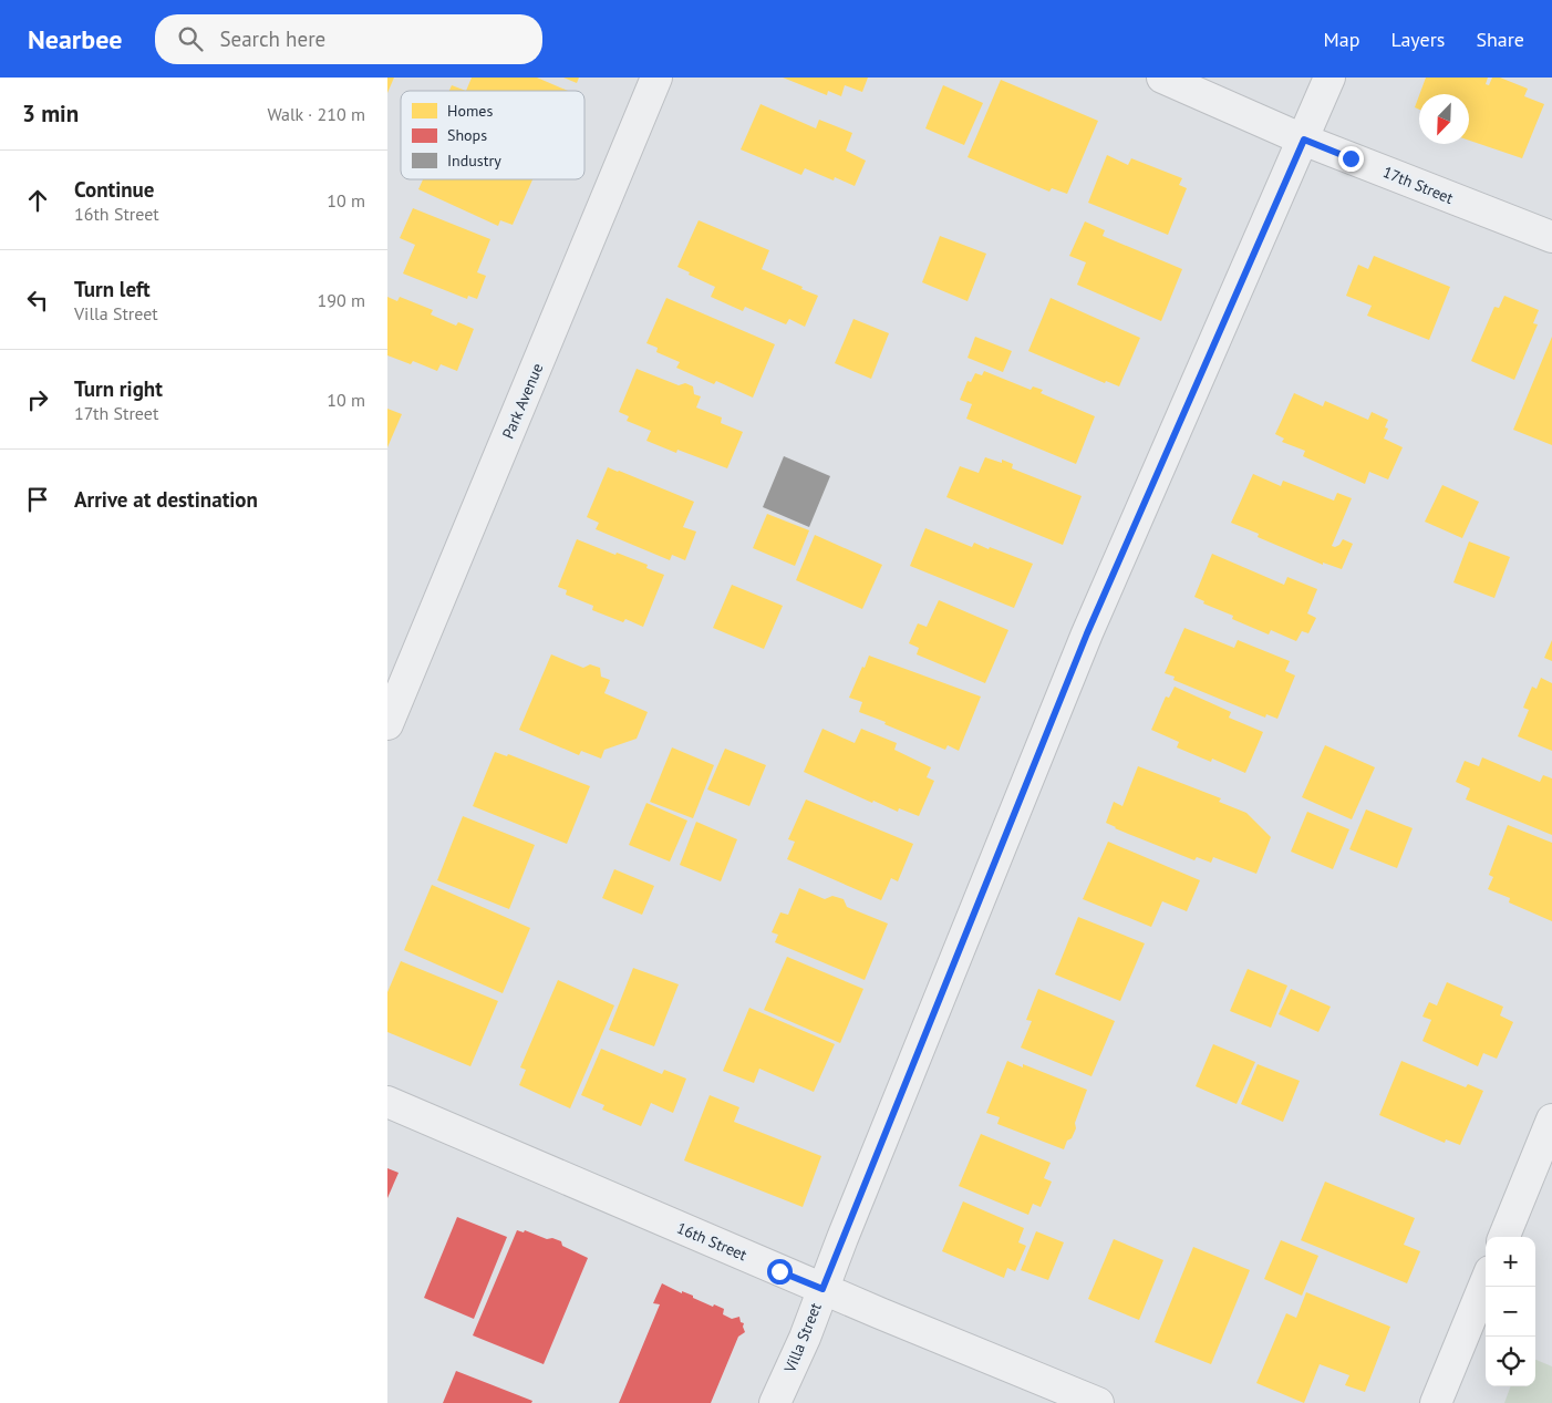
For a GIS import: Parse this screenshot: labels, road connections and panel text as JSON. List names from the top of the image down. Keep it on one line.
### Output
{"streets":{"street":["17th Street","Park Avenue","16th Street","Villa Street"]},"crossings":[["17th Street","Villa Street"],["16th Street","Villa Street"]],"legend":["Homes","Shops","Industry"],"north":"bottom left","page":{"header":"Nearbee","search":"Search here","nav":["Map","Layers","Share"],"heading":["3 min","Walk · 210 m"],"list":[["Continue","16th Street","10 m"],["Turn left","Villa Street","190 m"],["Turn right","17th Street","10 m"],"Arrive at destination"],"map_buttons":["+","−"]}}
